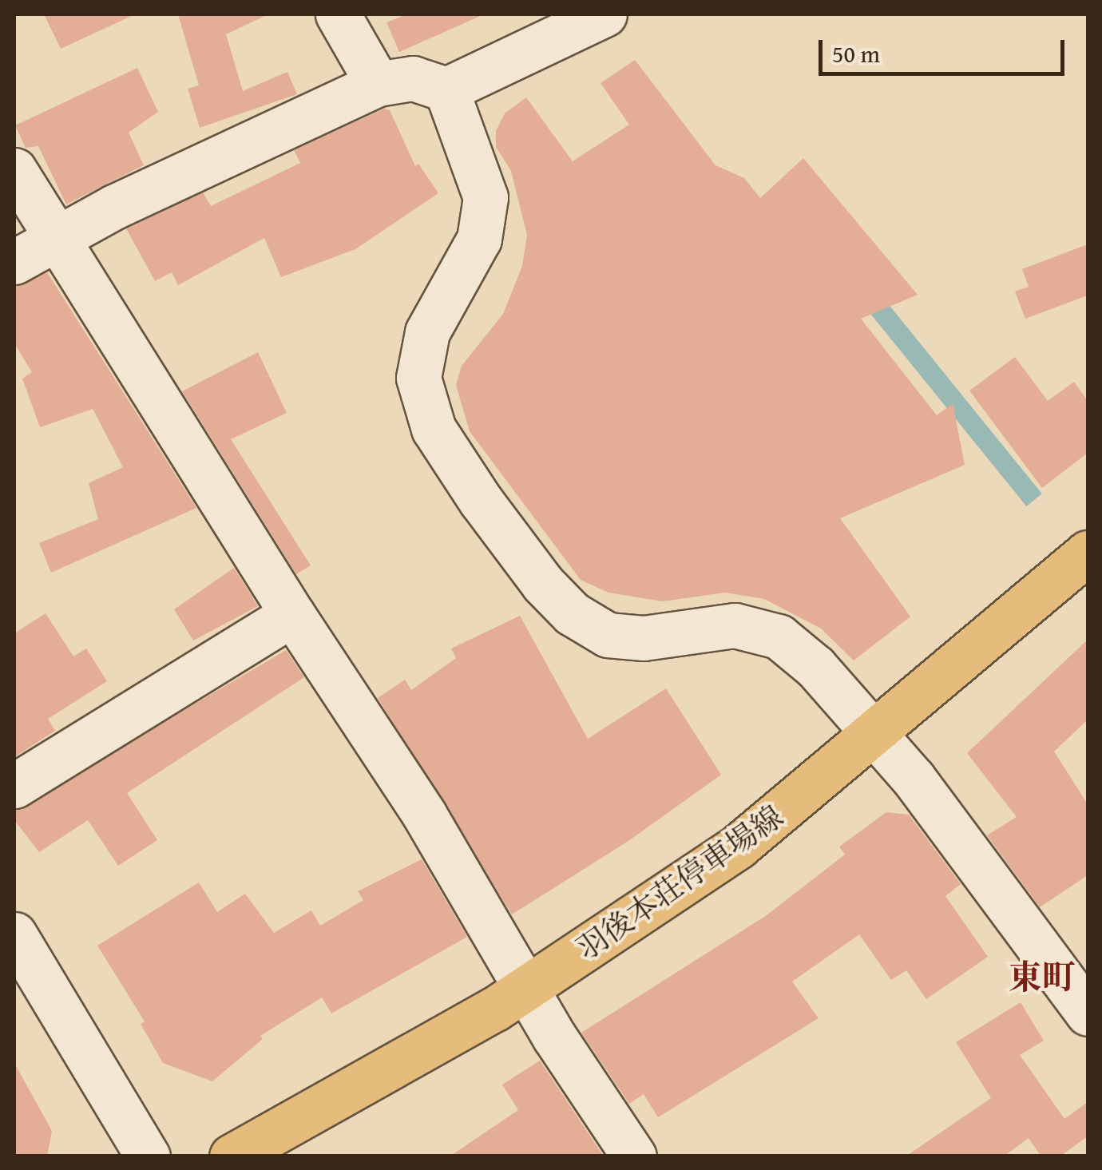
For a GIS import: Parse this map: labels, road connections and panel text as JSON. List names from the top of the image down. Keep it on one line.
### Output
{"streets":{"main road":["羽後本荘停車場線"]},"districts":["東町"],"scale_bar":"50 m"}
